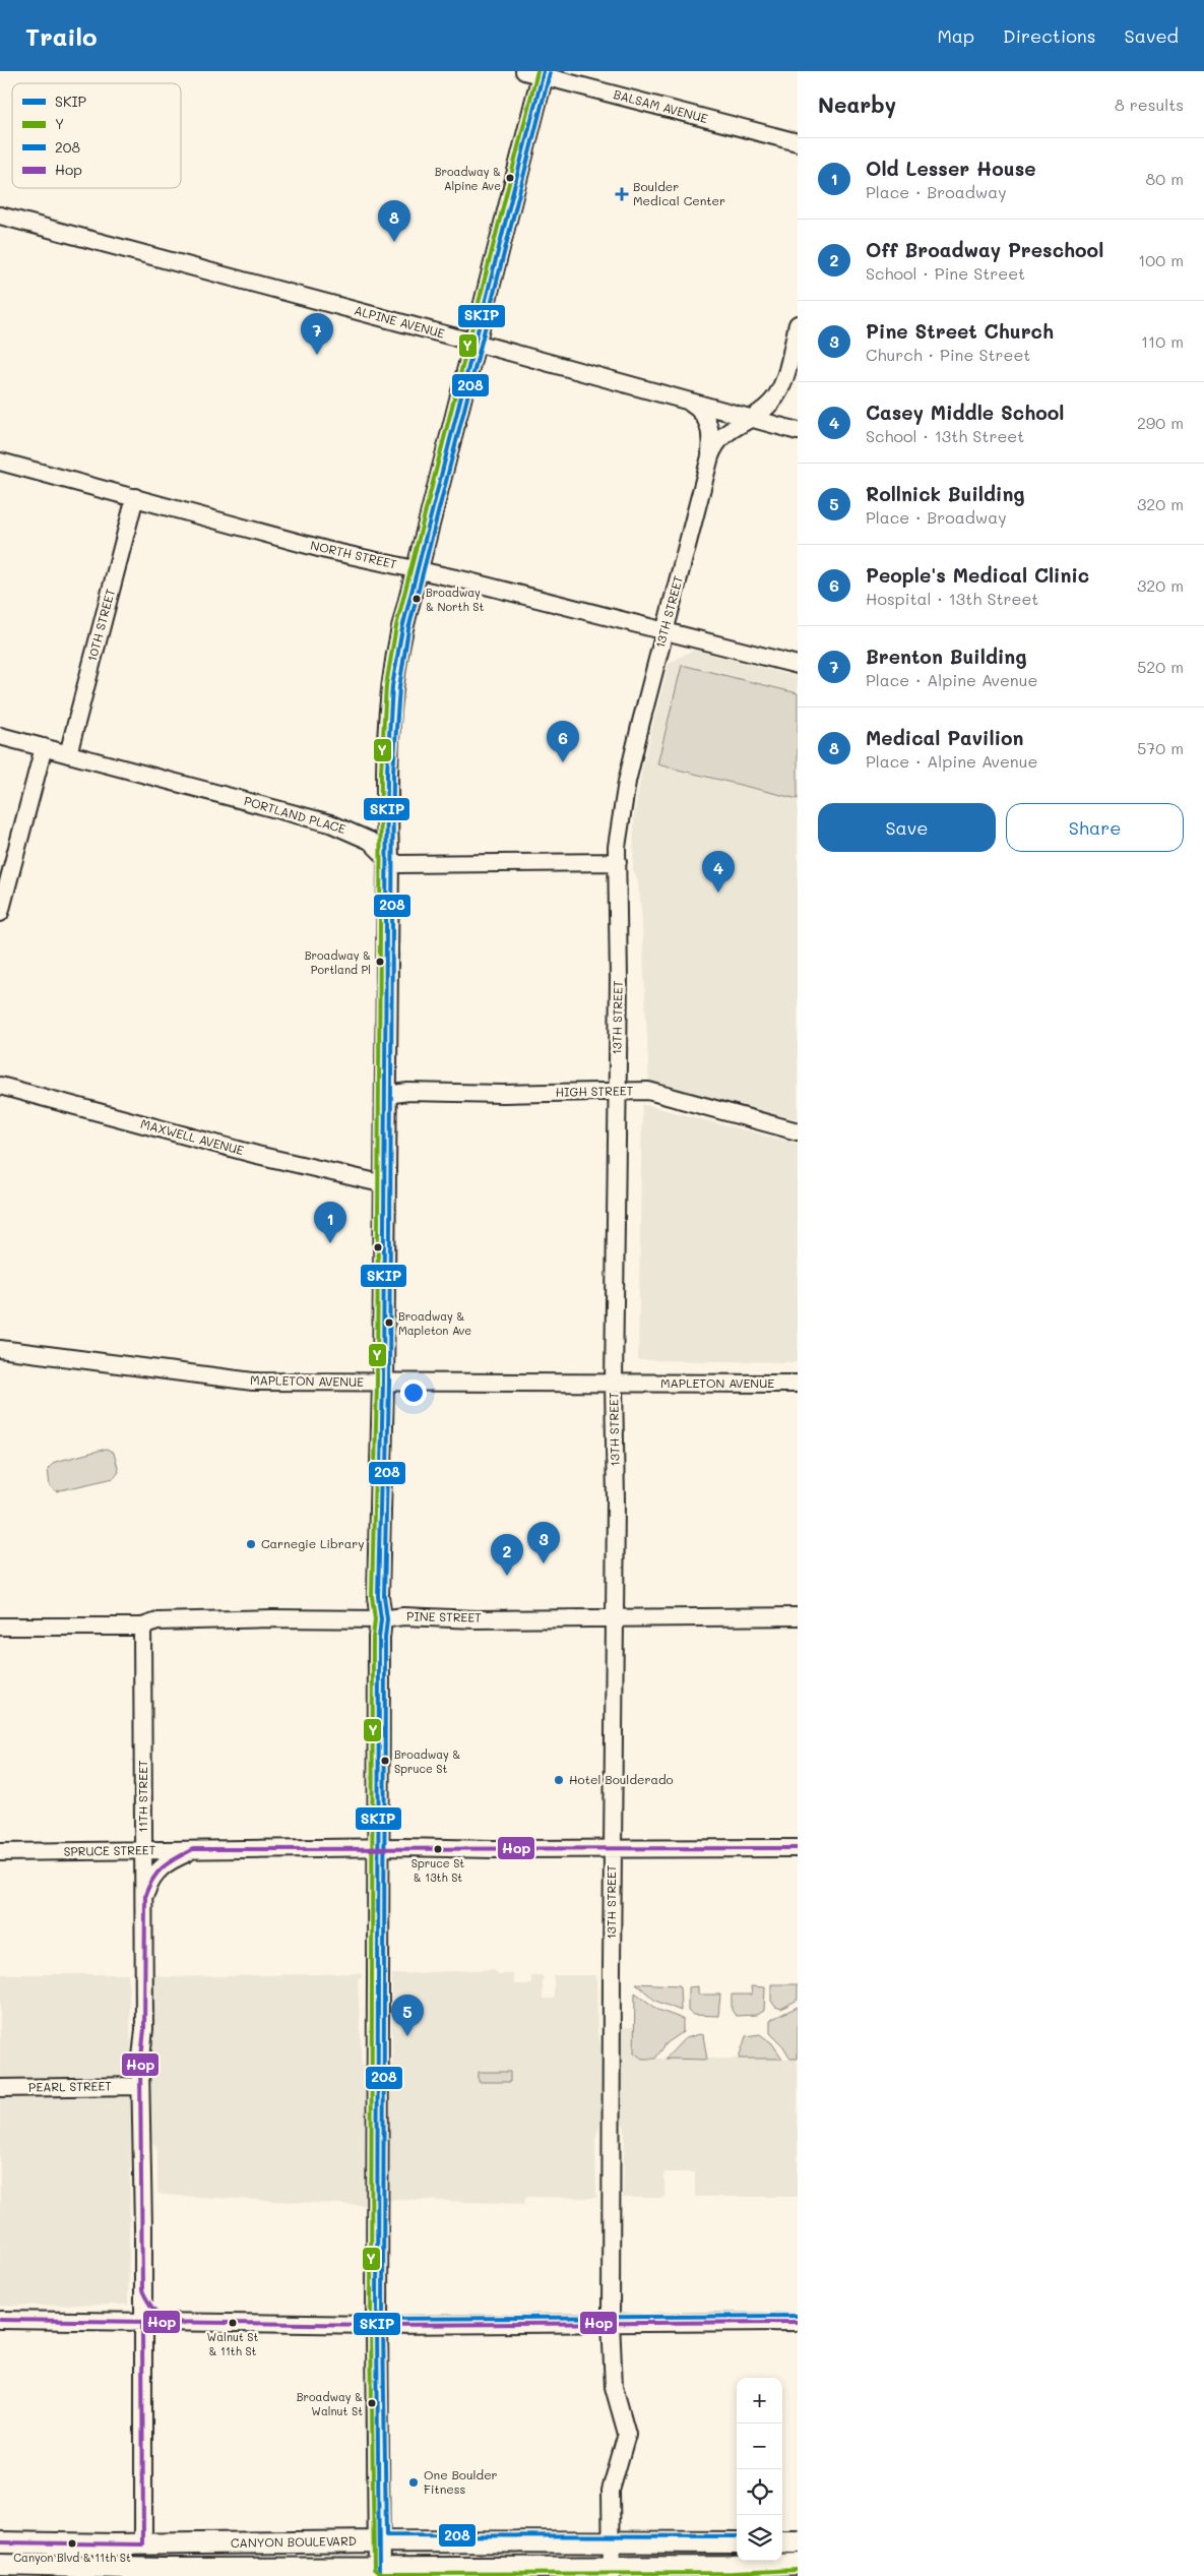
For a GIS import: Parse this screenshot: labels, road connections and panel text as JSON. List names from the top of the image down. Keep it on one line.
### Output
{"streets":{"main road":["CANYON BOULEVARD"],"street":["BALSAM AVENUE","ALPINE AVENUE","NORTH STREET","13TH STREET","10TH STREET","PORTLAND PLACE","HIGH STREET","MAXWELL AVENUE","MAPLETON AVENUE","PINE STREET","11TH STREET","SPRUCE STREET","PEARL STREET"]},"crossings":[["ALPINE AVENUE","13TH STREET"],["NORTH STREET","13TH STREET"],["NORTH STREET","10TH STREET"],["13TH STREET","HIGH STREET"],["13TH STREET","MAPLETON AVENUE"],["13TH STREET","PINE STREET"],["13TH STREET","SPRUCE STREET"],["13TH STREET","CANYON BOULEVARD"],["10TH STREET","PORTLAND PLACE"],["PINE STREET","11TH STREET"],["11TH STREET","SPRUCE STREET"],["11TH STREET","PEARL STREET"],["11TH STREET","CANYON BOULEVARD"]],"places":{"other":["Broadway & Alpine Ave","Broadway & North St","Broadway & Portland Pl","Broadway & Mapleton Ave","Carnegie Library","Broadway & Spruce St","Hotel Boulderado","Spruce St & 13th St","Walnut St & 11th St","Broadway & Walnut St","One Boulder Fitness","Canyon Blvd & 11th St"],"health":["Boulder Medical Center"]},"lines":["transit line SKIP","transit line Y","transit line 208","transit line Hop"],"legend":["SKIP","Y","208","Hop"],"page":{"header":"Trailo","nav":["Map","Directions","Saved"],"heading":["Nearby","8 results"],"list":[{"mark":"1","name":"Old Lesser House","note":"Place · Broadway","value":"80 m"},{"mark":"2","name":"Off Broadway Preschool","note":"School · Pine Street","value":"100 m"},{"mark":"3","name":"Pine Street Church","note":"Church · Pine Street","value":"110 m"},{"mark":"4","name":"Casey Middle School","note":"School · 13th Street","value":"290 m"},{"mark":"5","name":"Rollnick Building","note":"Place · Broadway","value":"320 m"},{"mark":"6","name":"People's Medical Clinic","note":"Hospital · 13th Street","value":"320 m"},{"mark":"7","name":"Brenton Building","note":"Place · Alpine Avenue","value":"520 m"},{"mark":"8","name":"Medical Pavilion","note":"Place · Alpine Avenue","value":"570 m"}],"pins":["8","7","6","4","1","3","2","5"],"buttons":["Save","Share"],"map_buttons":["+","−"]}}
